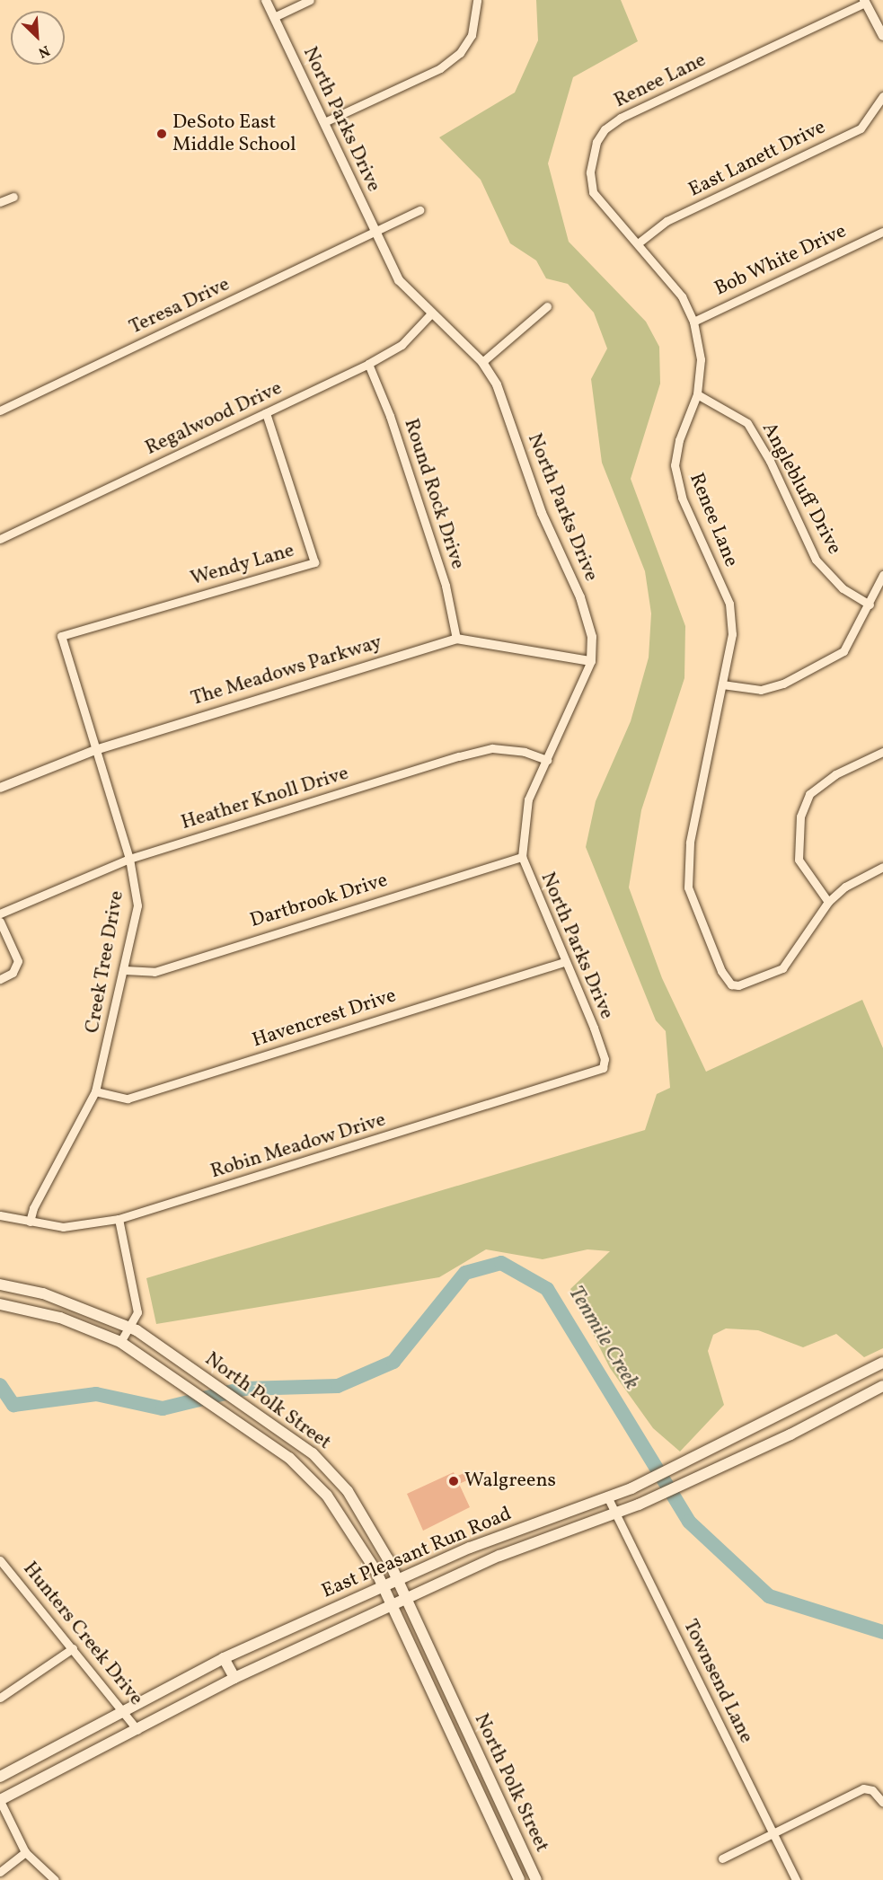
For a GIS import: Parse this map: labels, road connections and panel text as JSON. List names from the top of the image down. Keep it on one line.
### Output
{"streets":{"main road":["North Polk Street","East Pleasant Run Road"],"street":["Renee Lane","North Parks Drive","East Lanett Drive","Bob White Drive","Teresa Drive","Regalwood Drive","Anglebluff Drive","Round Rock Drive","Wendy Lane","The Meadows Parkway","Heather Knoll Drive","Dartbrook Drive","Creek Tree Drive","Havencrest Drive","Robin Meadow Drive","Hunters Creek Drive","Townsend Lane"]},"crossings":[["Renee Lane","East Lanett Drive"],["Renee Lane","Bob White Drive"],["Renee Lane","Anglebluff Drive"],["North Parks Drive","Teresa Drive"],["North Parks Drive","Regalwood Drive"],["North Parks Drive","The Meadows Parkway"],["North Parks Drive","Heather Knoll Drive"],["North Parks Drive","Dartbrook Drive"],["North Parks Drive","Havencrest Drive"],["North Parks Drive","Robin Meadow Drive"],["Regalwood Drive","Round Rock Drive"],["Regalwood Drive","Wendy Lane"],["Round Rock Drive","The Meadows Parkway"],["Wendy Lane","Creek Tree Drive"],["The Meadows Parkway","Creek Tree Drive"],["Heather Knoll Drive","Creek Tree Drive"],["Dartbrook Drive","Creek Tree Drive"],["Creek Tree Drive","Havencrest Drive"],["Creek Tree Drive","Robin Meadow Drive"],["North Polk Street","East Pleasant Run Road"],["East Pleasant Run Road","Hunters Creek Drive"],["East Pleasant Run Road","Townsend Lane"]],"water":["Tenmile Creek"],"places":["DeSoto East Middle School","Walgreens"],"north":"bottom right"}
